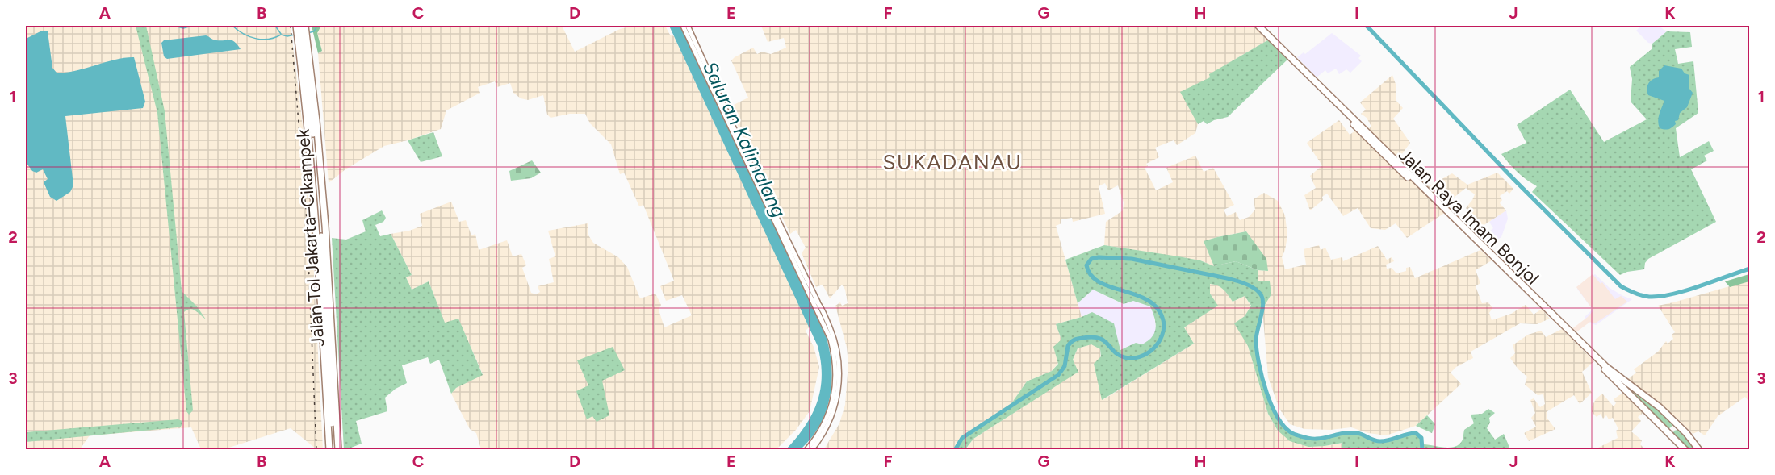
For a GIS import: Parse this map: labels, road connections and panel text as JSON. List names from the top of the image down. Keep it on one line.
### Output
{"streets":{"highway":["Jalan Raya Imam Bonjol","Jalan Tol Jakarta–Cikampek"]},"districts":["SUKADANAU"],"water":["Saluran Kalimalang"],"grid":{"columns":["A","B","C","D","E","F","G","H","I","J","K"],"rows":["1","2","3"]}}
